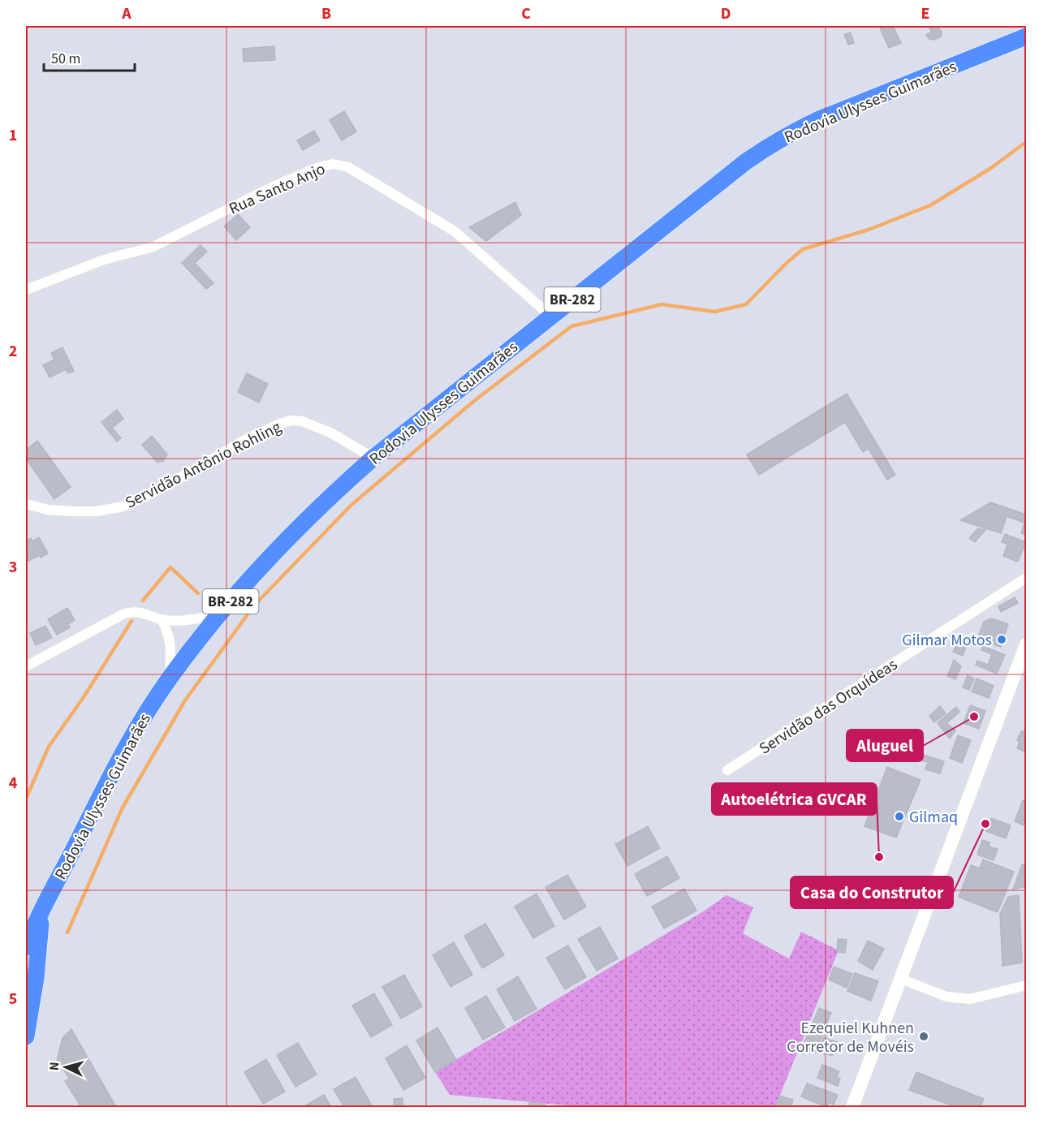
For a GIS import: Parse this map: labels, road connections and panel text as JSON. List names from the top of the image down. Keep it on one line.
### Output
{"streets":{"highway":["Rodovia Ulysses Guimarães","BR-282"],"street":["Rua Santo Anjo","Servidão Antônio Rohling","Servidão das Orquídeas"]},"crossings":[["Rodovia Ulysses Guimarães","Rua Santo Anjo"],["Rodovia Ulysses Guimarães","Servidão Antônio Rohling"]],"places":["Gilmar Motos","Aluguel","Gilmaq","Casa do Construtor","Autoelétrica GVCAR","Ezequiel Kuhnen Corretor de Movéis"],"scale_bar":"50 m","north":"left","grid":{"columns":["A","B","C","D","E"],"rows":["1","2","3","4","5"]}}
